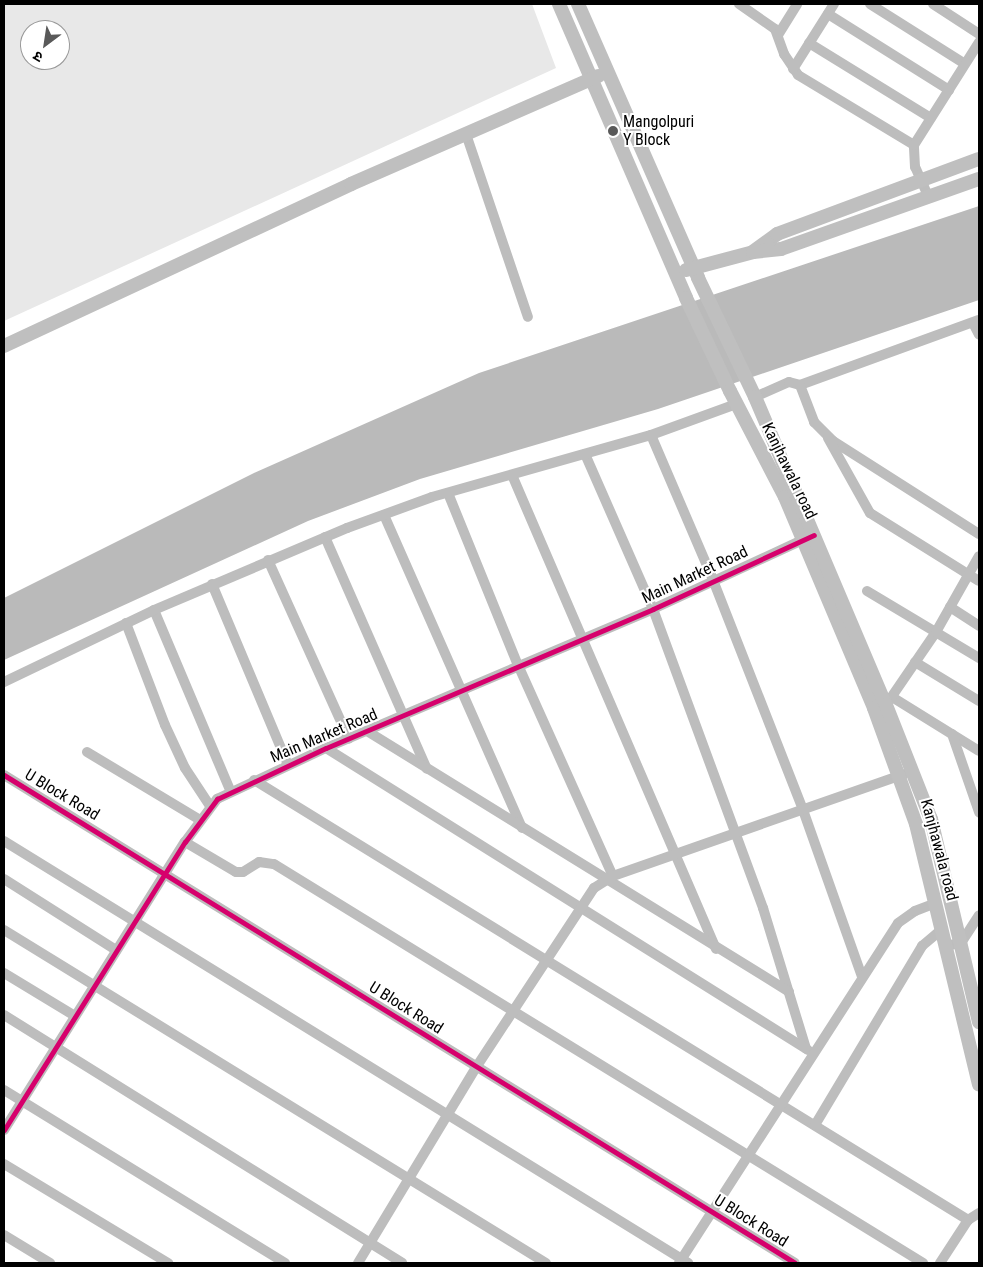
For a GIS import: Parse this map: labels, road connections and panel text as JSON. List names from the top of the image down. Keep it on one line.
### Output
{"streets":{"main road":["Kanjhawala road"],"street":["Main Market Road","U Block Road"]},"crossings":[["Kanjhawala road","Main Market Road"],["Main Market Road","U Block Road"]],"places":["Mangolpuri Y Block"],"north":"bottom left"}
